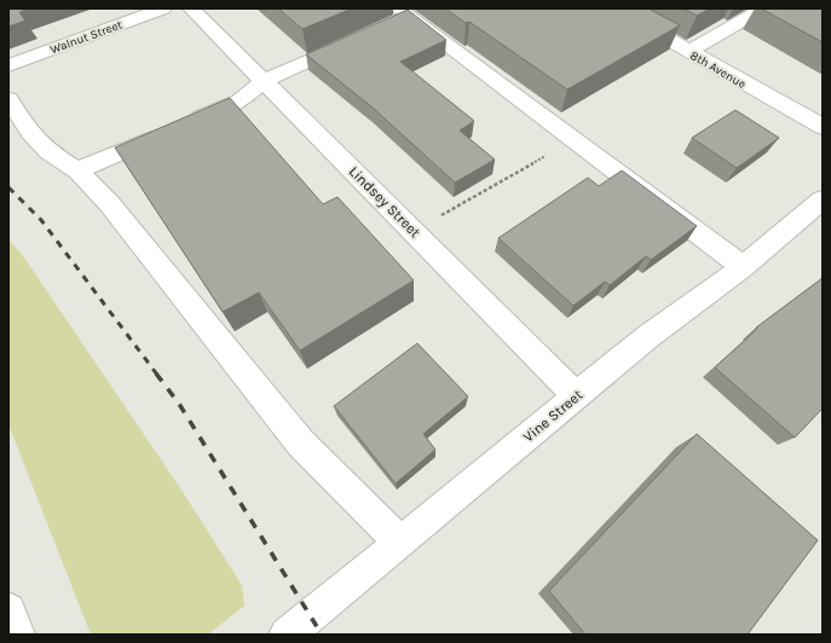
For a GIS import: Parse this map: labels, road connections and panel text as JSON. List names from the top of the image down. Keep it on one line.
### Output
{"streets":{"street":["Walnut Street","8th Avenue","Lindsey Street","Vine Street"]},"crossings":[["Lindsey Street","Vine Street"]]}
